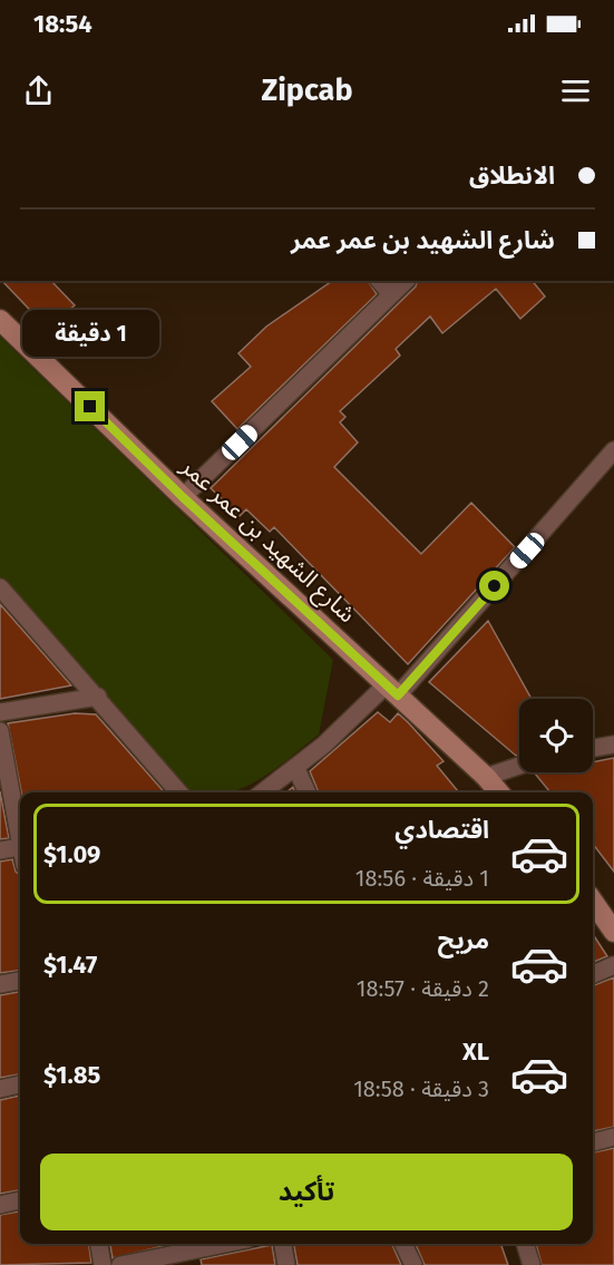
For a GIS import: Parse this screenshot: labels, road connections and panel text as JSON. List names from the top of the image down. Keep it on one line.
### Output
{"streets":{"street":["شارع الشهيد بن عمر عمر"]},"page":{"status":"18:54","header":"Zipcab","banner":["الانطلاق","شارع الشهيد بن عمر عمر"],"bubble":"1 دقيقة","list":[{"name":"اقتصادي","note":"1 دقيقة · 18:56","value":"$1.09"},{"name":"مريح","note":"2 دقيقة · 18:57","value":"$1.47"},{"name":"XL","note":"3 دقيقة · 18:58","value":"$1.85"}],"buttons":"تأكيد"}}
